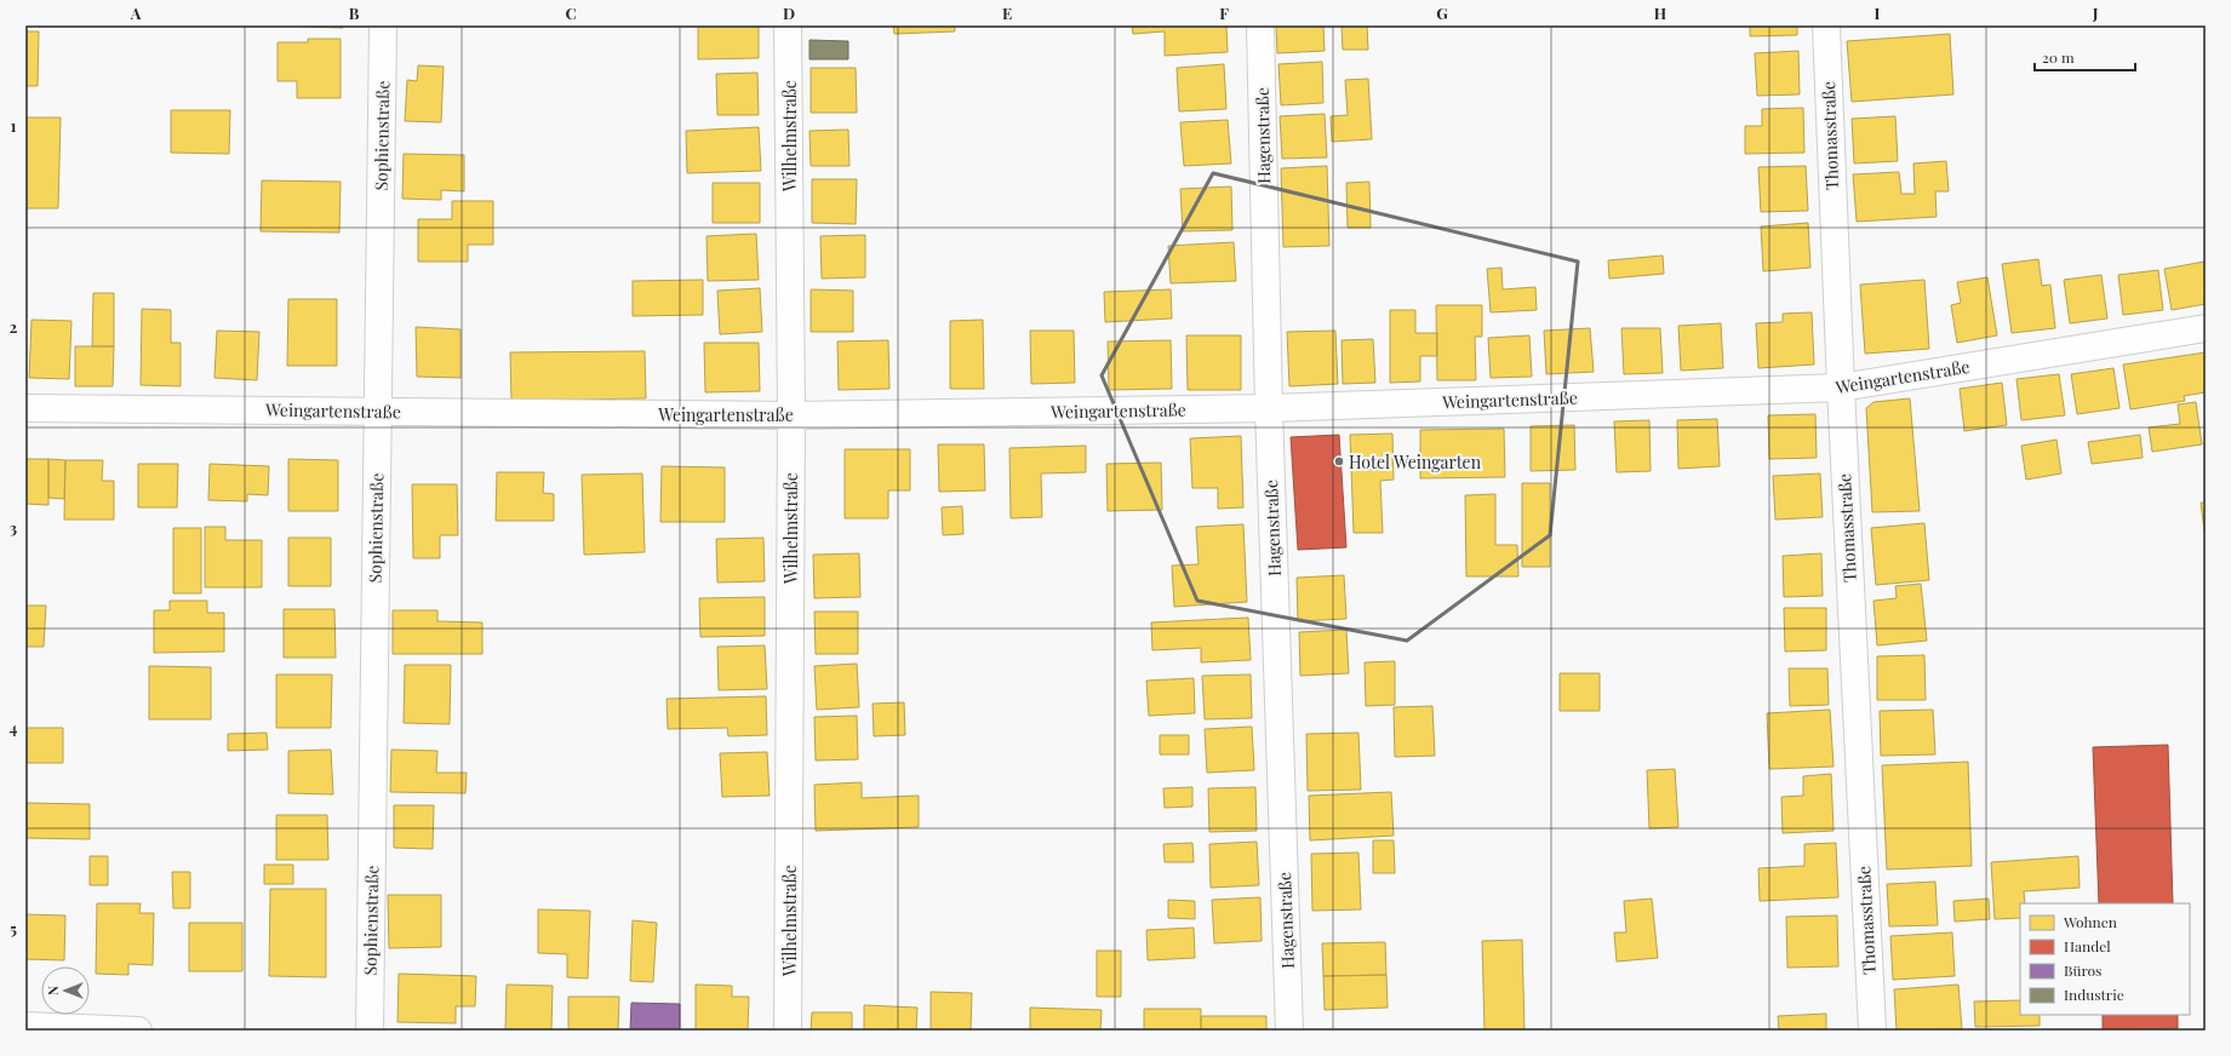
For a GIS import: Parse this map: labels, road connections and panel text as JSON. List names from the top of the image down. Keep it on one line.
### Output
{"streets":{"street":["Sophienstraße","Wilhelmstraße","Hagenstraße","Thomasstraße","Weingartenstraße"]},"crossings":[["Sophienstraße","Weingartenstraße"],["Wilhelmstraße","Weingartenstraße"],["Hagenstraße","Weingartenstraße"],["Thomasstraße","Weingartenstraße"]],"places":["Hotel Weingarten"],"legend":["Wohnen","Handel","Büros","Industrie"],"scale_bar":"20 m","north":"left","grid":{"columns":["A","B","C","D","E","F","G","H","I","J"],"rows":["1","2","3","4","5"]}}
